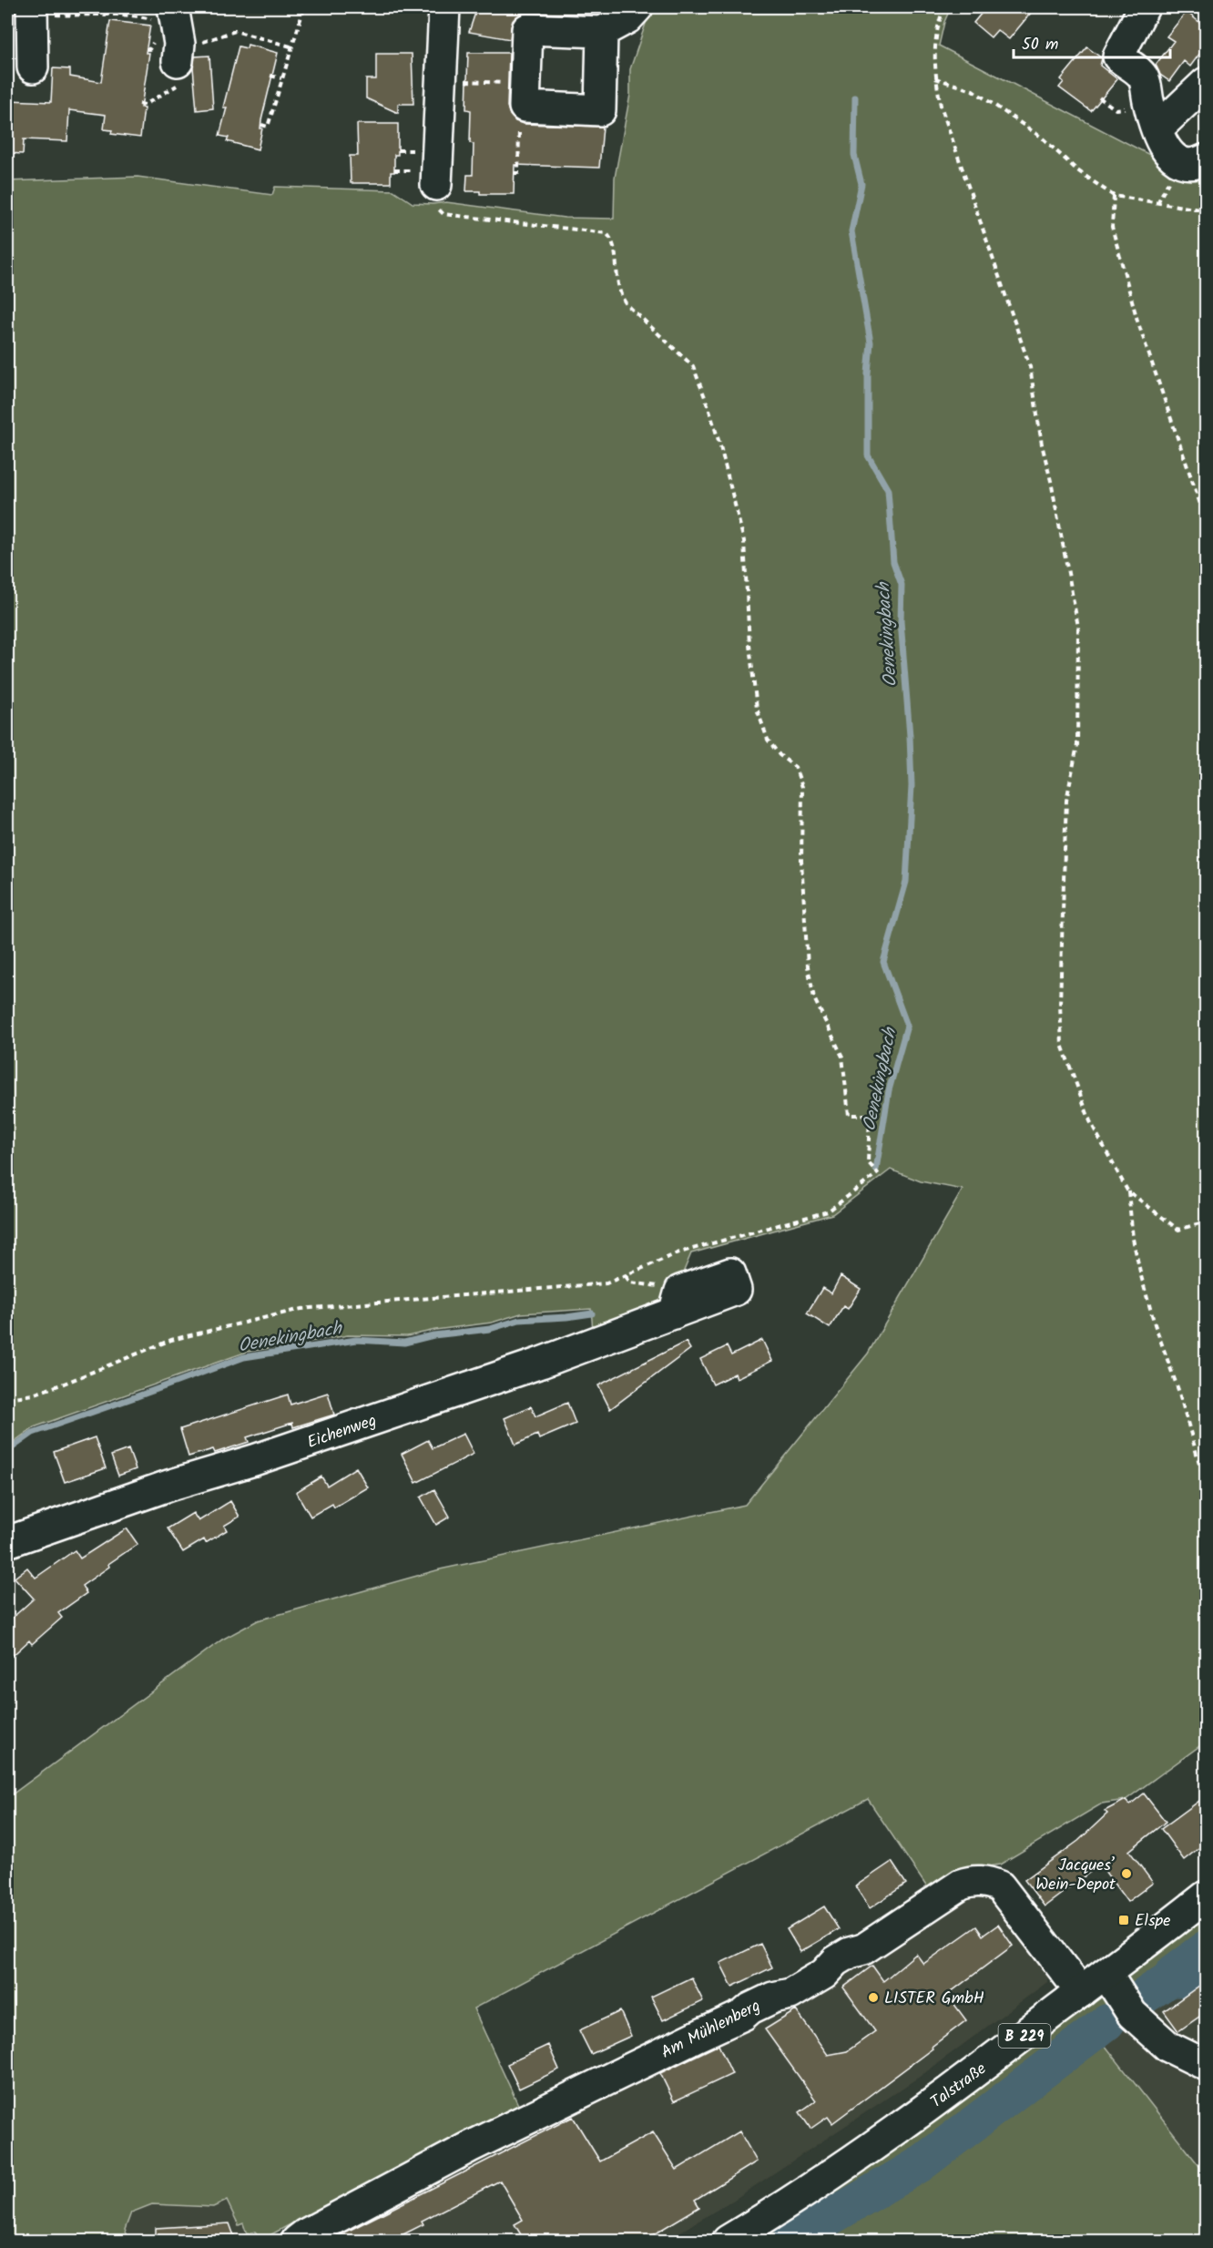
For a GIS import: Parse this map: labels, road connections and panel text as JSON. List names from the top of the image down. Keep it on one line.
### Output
{"streets":{"street":["Eichenweg","Am Mühlenberg","B 229","Talstraße"]},"crossings":[["Am Mühlenberg","Talstraße"]],"water":["Oenekingbach"],"places":{"other":["Jacques’ Wein-Depot","LISTER GmbH"],"transit":["Elspe"]},"scale_bar":"50 m"}
